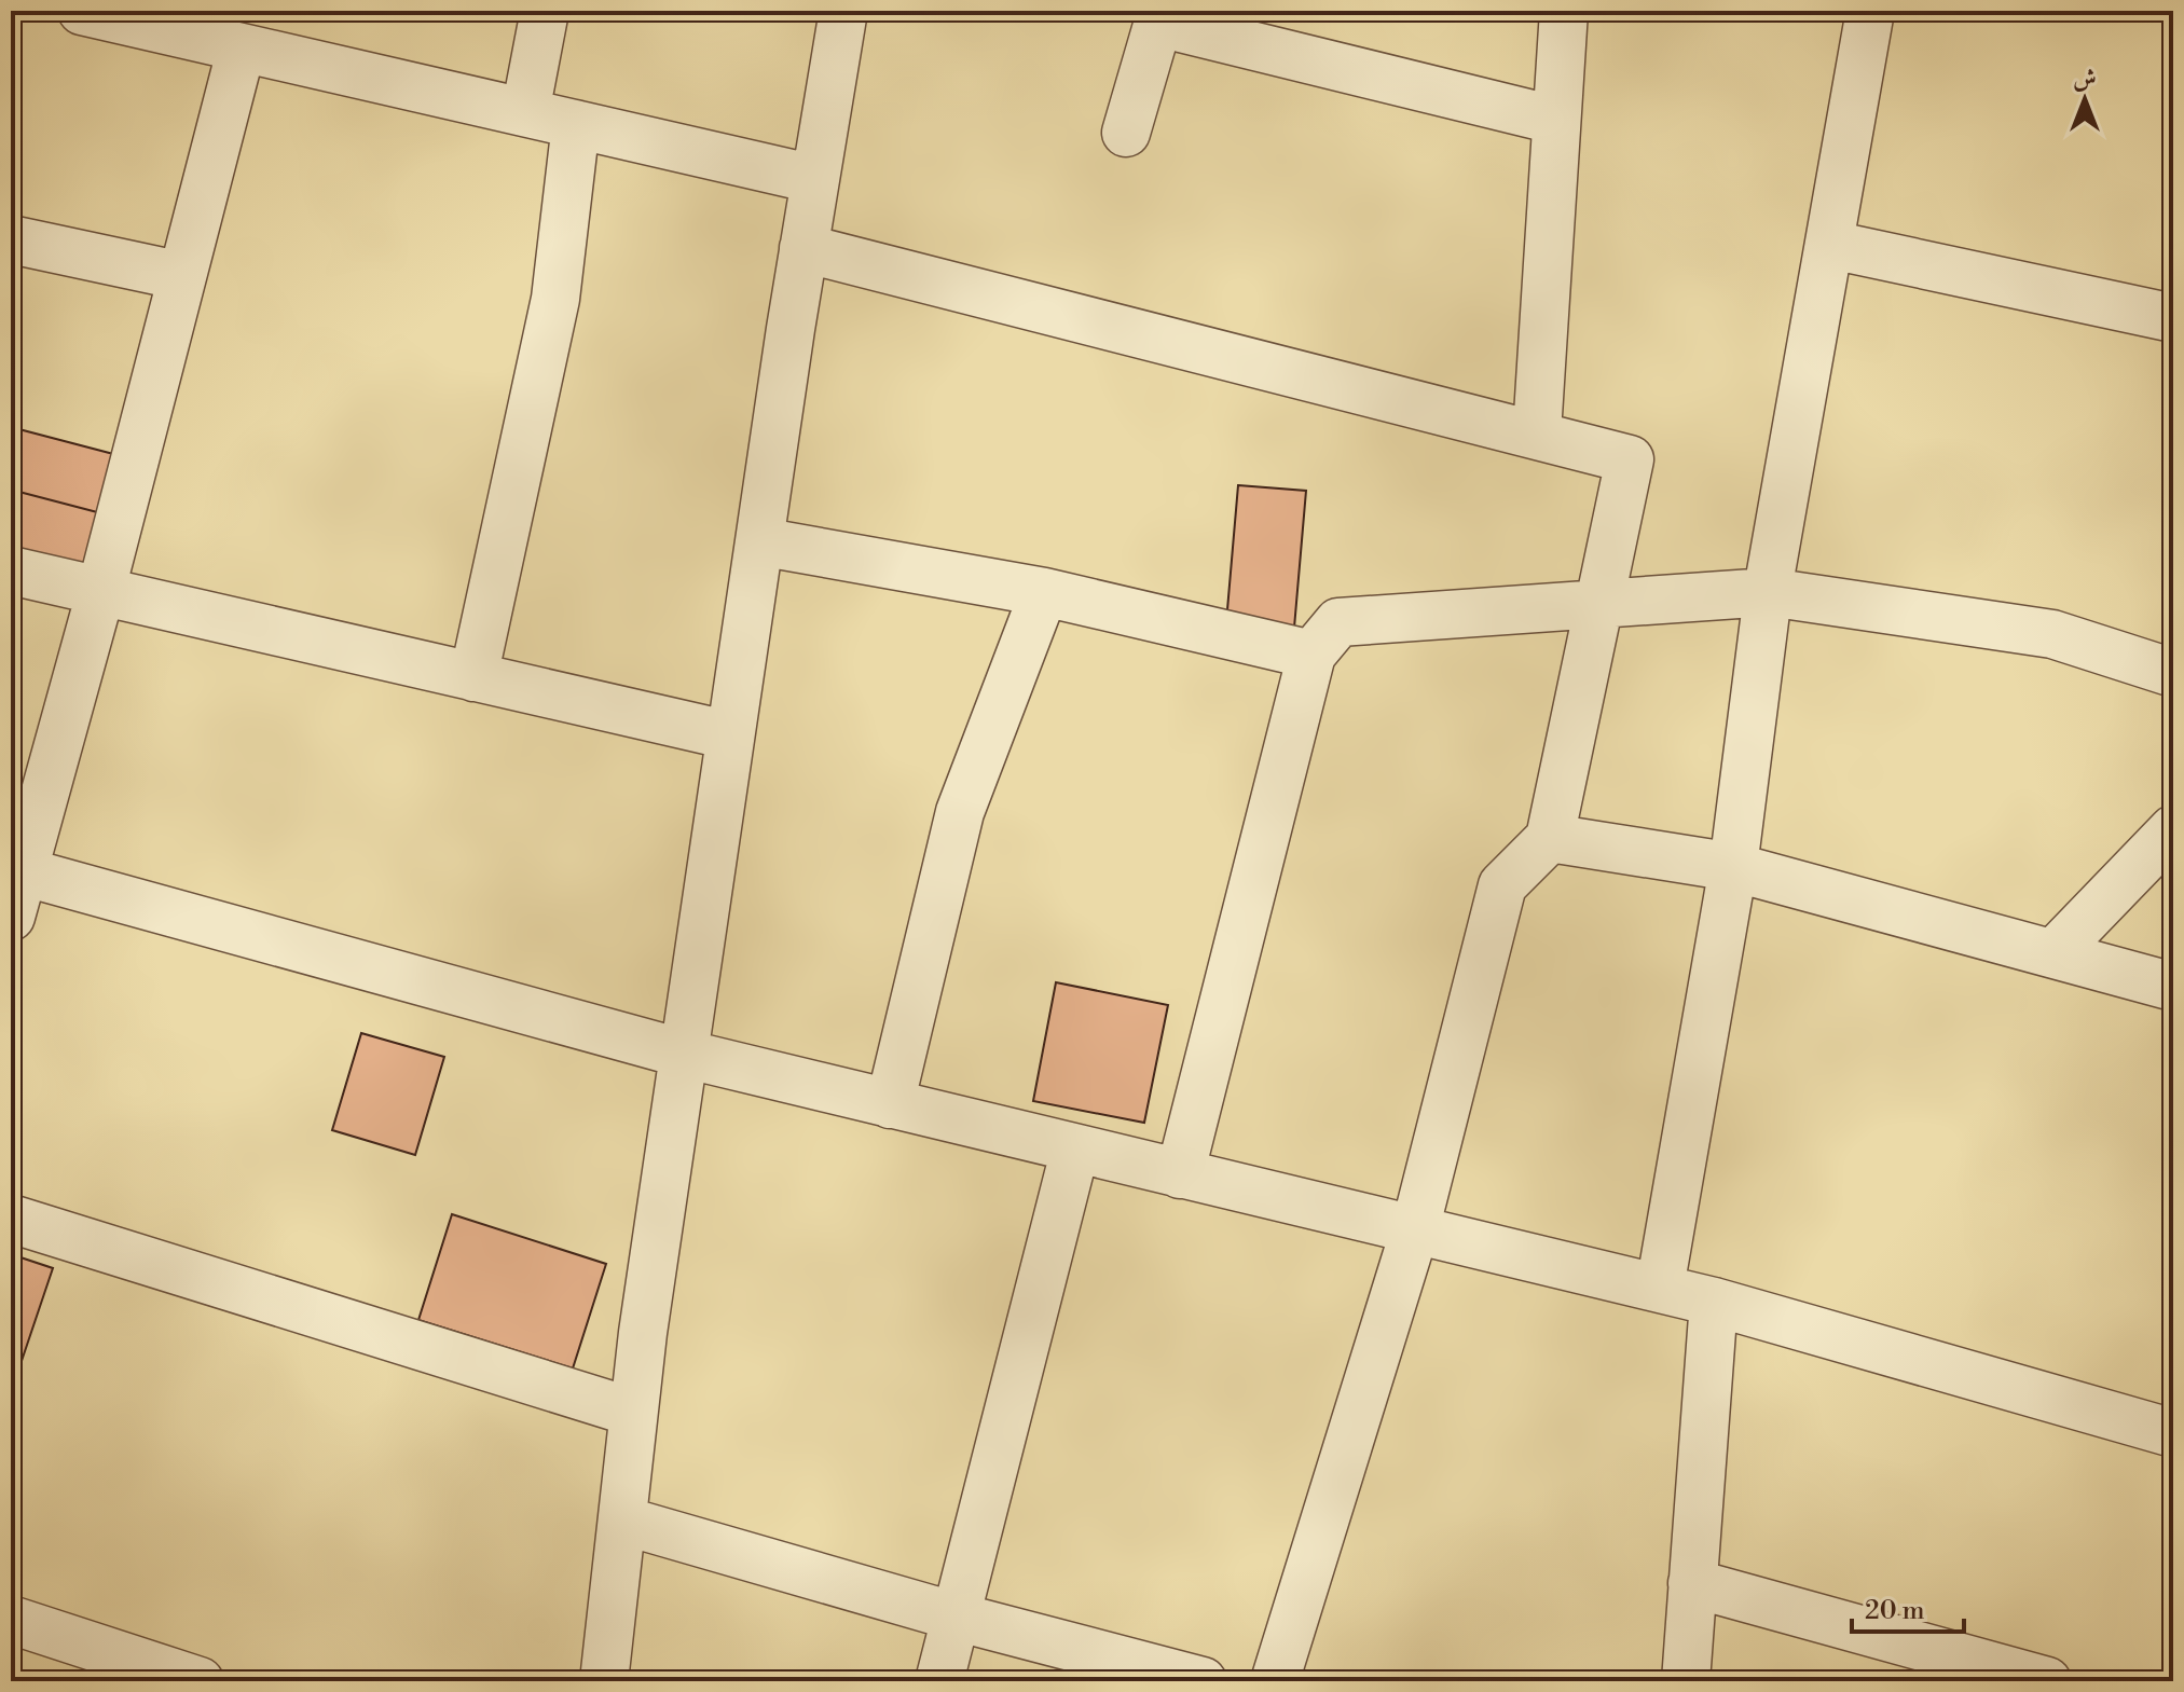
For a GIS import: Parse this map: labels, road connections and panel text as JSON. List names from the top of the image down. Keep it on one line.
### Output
{"scale_bar":"20 m","north":"top"}
